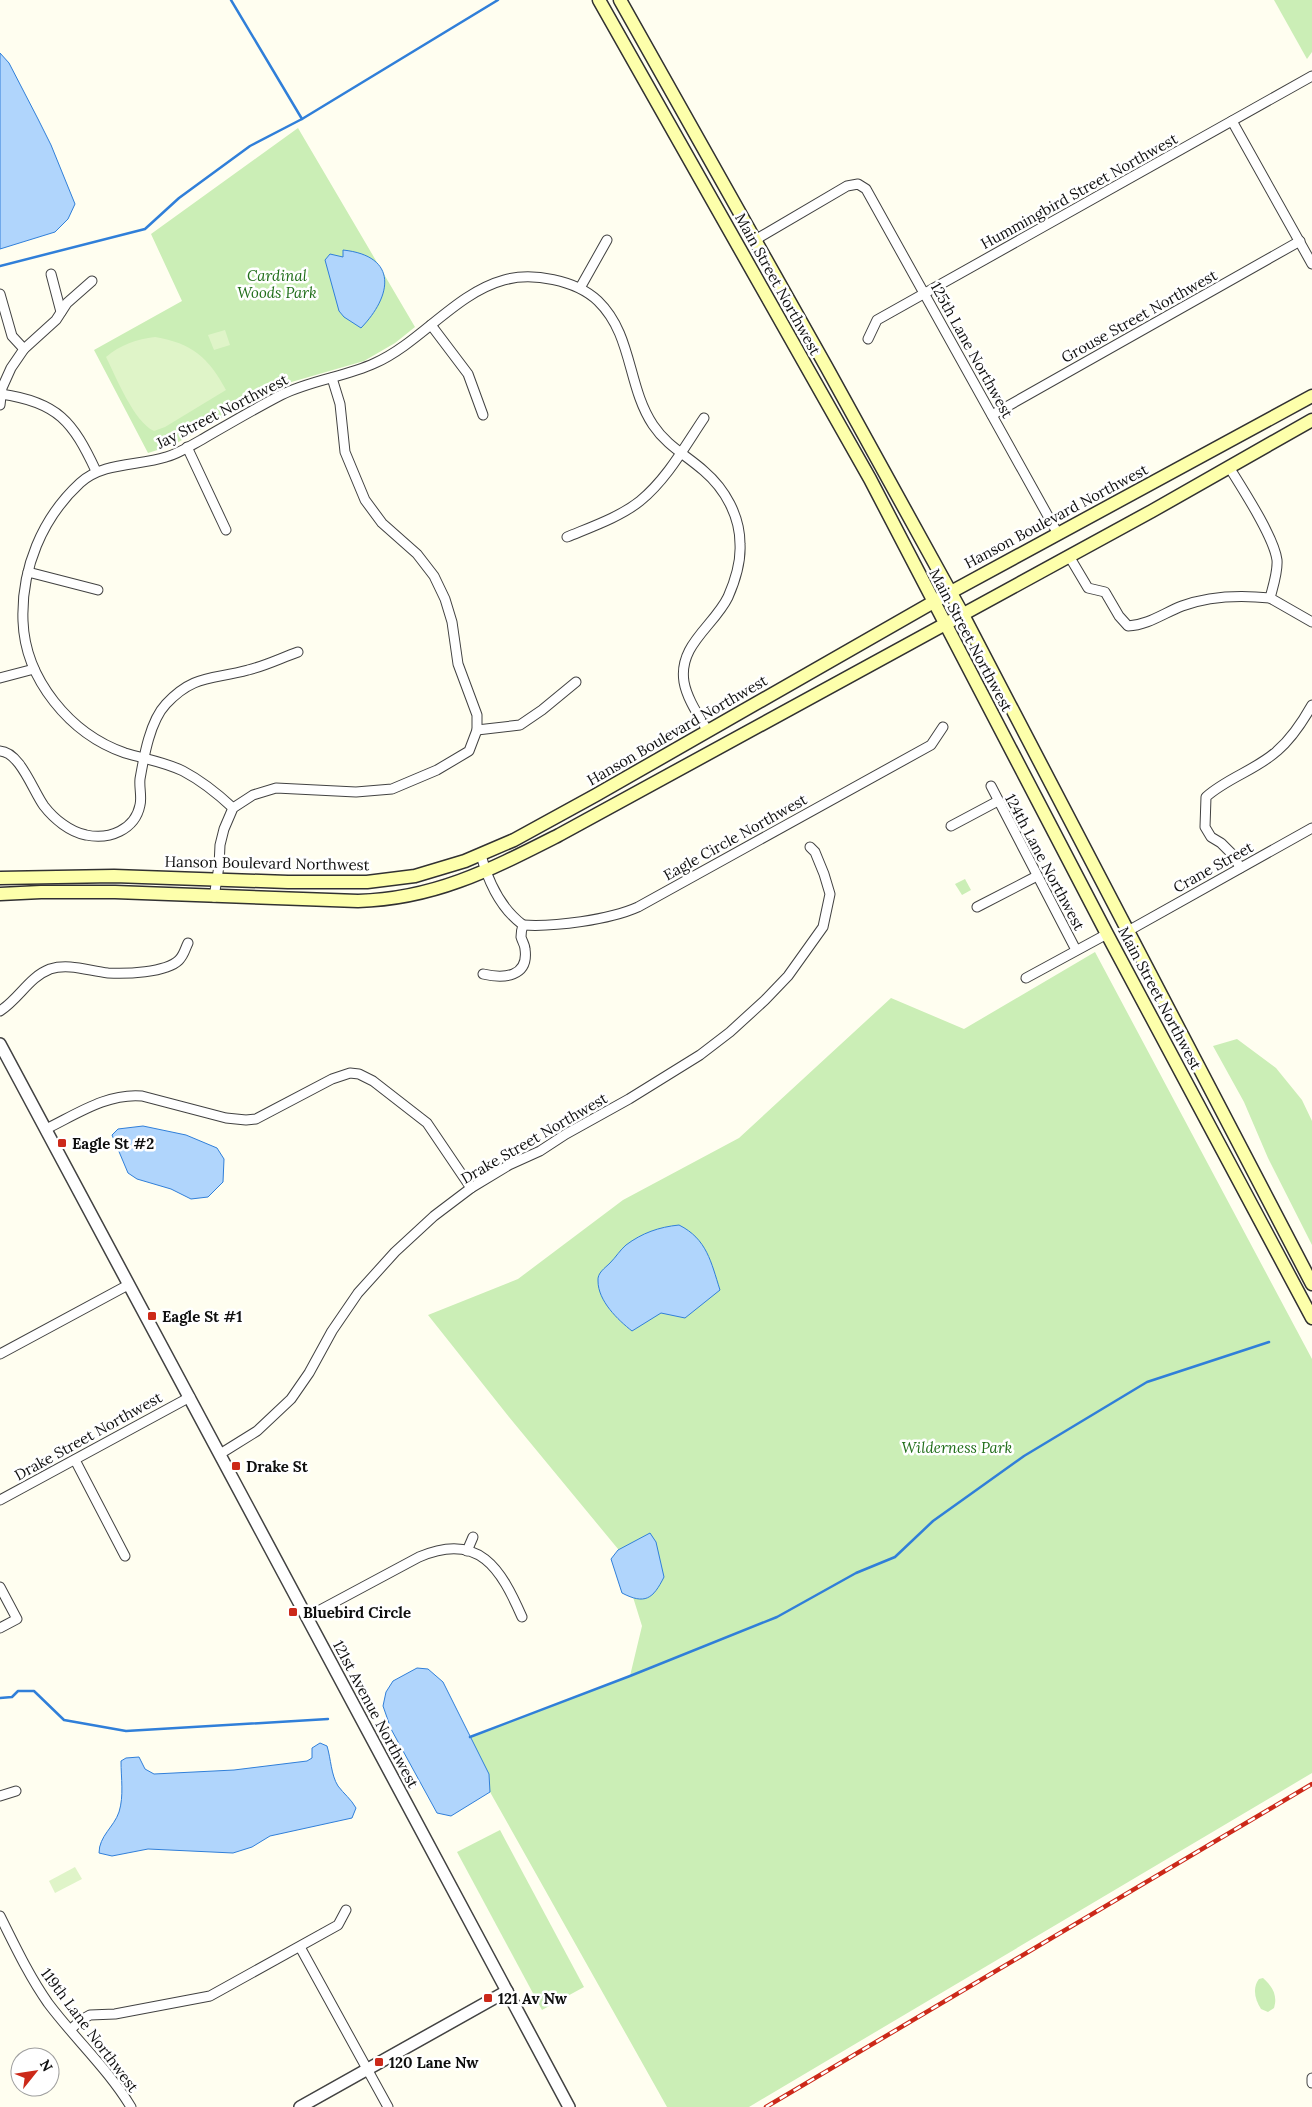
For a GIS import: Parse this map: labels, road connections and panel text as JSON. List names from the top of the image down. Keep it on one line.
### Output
{"streets":{"main road":["Main Street Northwest","Hanson Boulevard Northwest"],"street":["Hummingbird Street Northwest","Grouse Street Northwest","125th Lane Northwest","Jay Street Northwest","Eagle Circle Northwest","124th Lane Northwest","Crane Street","Drake Street Northwest","121st Avenue Northwest","119th Lane Northwest"]},"crossings":[["Hummingbird Street Northwest","125th Lane Northwest"],["Main Street Northwest","125th Lane Northwest"],["Main Street Northwest","Hanson Boulevard Northwest"],["Main Street Northwest","Crane Street"],["Grouse Street Northwest","125th Lane Northwest"],["125th Lane Northwest","Hanson Boulevard Northwest"],["Jay Street Northwest","Hanson Boulevard Northwest"],["Drake Street Northwest","121st Avenue Northwest"]],"parks":["Cardinal Woods Park","Wilderness Park"],"places":{"transit":["Eagle St #2","Eagle St #1","Drake St","Bluebird Circle","121 Av Nw","120 Lane Nw"]},"north":"top right"}
